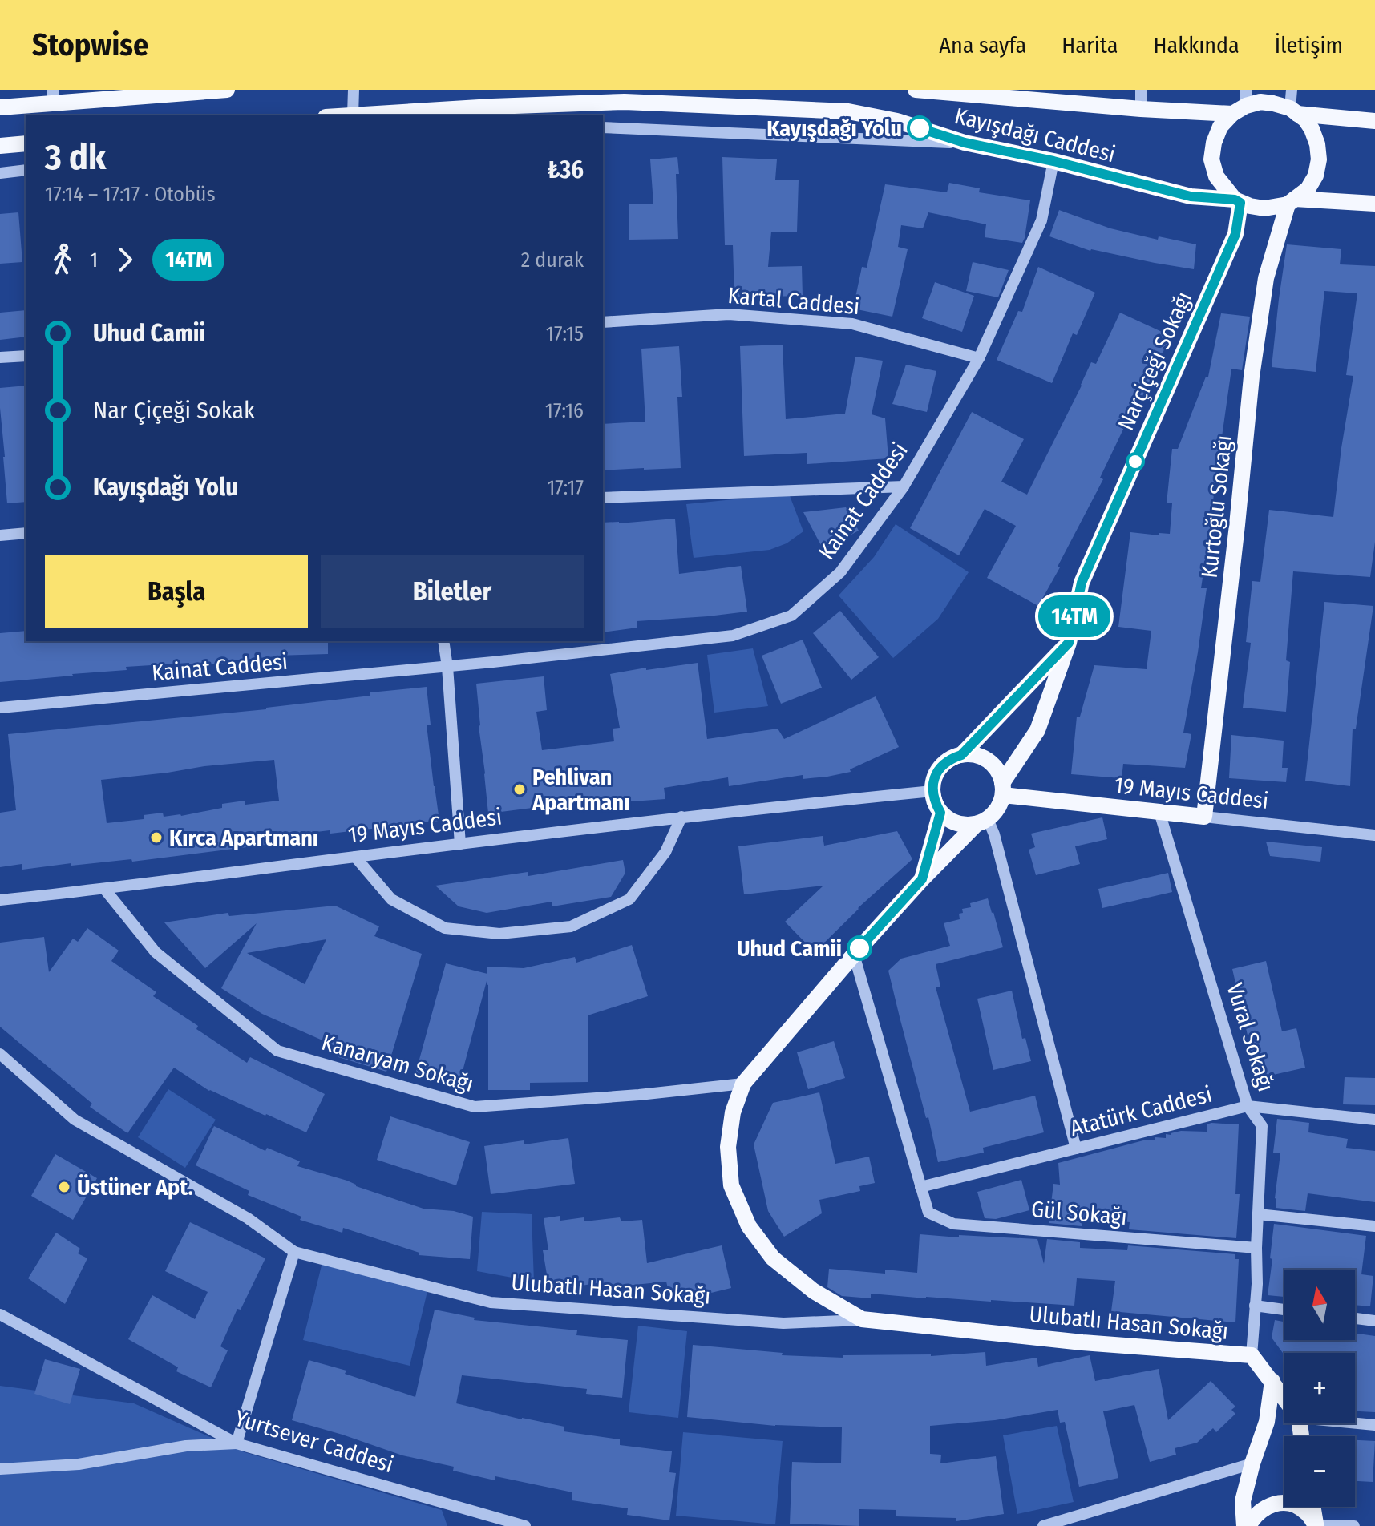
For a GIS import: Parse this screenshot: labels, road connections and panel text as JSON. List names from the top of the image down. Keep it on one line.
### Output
{"streets":{"main road":["Kayışdağı Caddesi","Narçiçeği Sokağı","Kurtoğlu Sokağı","19 Mayıs Caddesi","Ulubatlı Hasan Sokağı"],"street":["Kartal Caddesi","Kainat Caddesi","Vural Sokağı","Kanaryam Sokağı","Atatürk Caddesi","Gül Sokağı","Yurtsever Caddesi"]},"crossings":[["Kayışdağı Caddesi","Narçiçeği Sokağı"],["Kayışdağı Caddesi","Kainat Caddesi"],["Kayışdağı Caddesi","Kurtoğlu Sokağı"],["Kartal Caddesi","Kainat Caddesi"],["Narçiçeği Sokağı","Kurtoğlu Sokağı"],["Narçiçeği Sokağı","19 Mayıs Caddesi"],["Kurtoğlu Sokağı","19 Mayıs Caddesi"],["19 Mayıs Caddesi","Vural Sokağı"],["19 Mayıs Caddesi","Kanaryam Sokağı"],["Vural Sokağı","Atatürk Caddesi"],["Vural Sokağı","Gül Sokağı"],["Vural Sokağı","Ulubatlı Hasan Sokağı"],["Atatürk Caddesi","Gül Sokağı"]],"places":["Kayışdağı Yolu","Pehlivan Apartmanı","Kırca Apartmanı","Uhud Camii","Üstüner Apt."],"lines":["bus line 14TM"],"north":"top","page":{"header":"Stopwise","nav":["Ana sayfa","Harita","Hakkında","İletişim"],"on_map":"14TM","heading":["3 dk","17:14 – 17:17 · Otobüs","₺36"],"legs":["1","14TM","2 durak"],"list":[{"name":"Uhud Camii","value":"17:15"},{"name":"Nar Çiçeği Sokak","value":"17:16"},{"name":"Kayışdağı Yolu","value":"17:17"}],"buttons":["Başla","Biletler"],"map_buttons":["+","−"]}}
